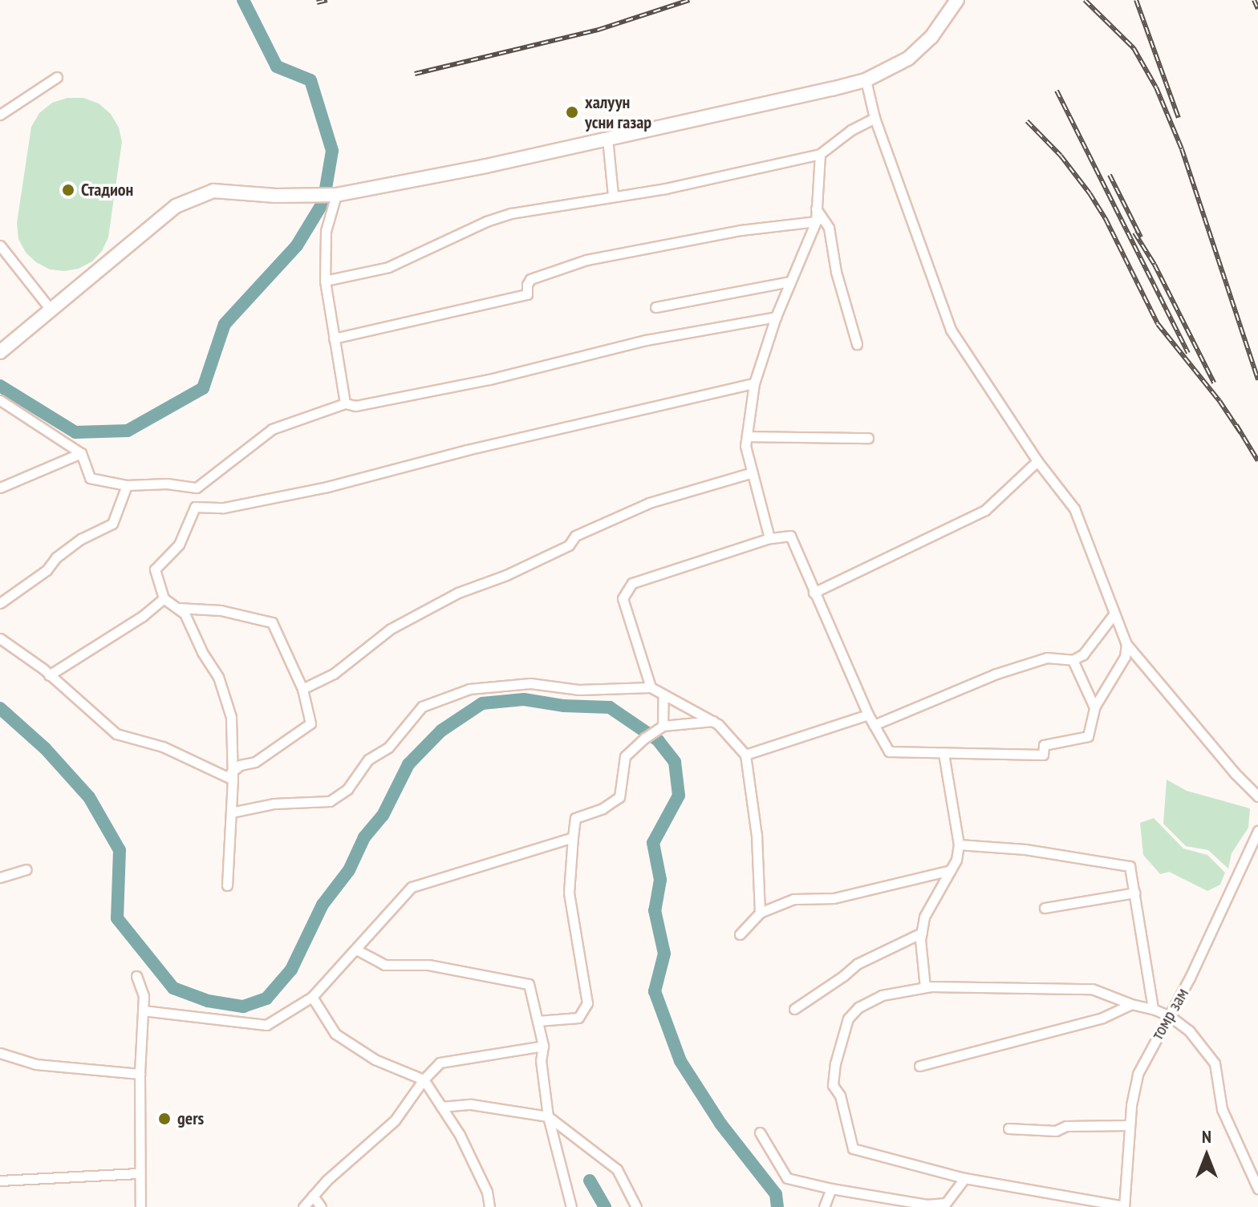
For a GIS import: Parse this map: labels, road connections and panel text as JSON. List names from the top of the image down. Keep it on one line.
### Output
{"streets":{"street":["томр зам"]},"places":["халуун усни газар","Стадион","gers"],"north":"top"}
